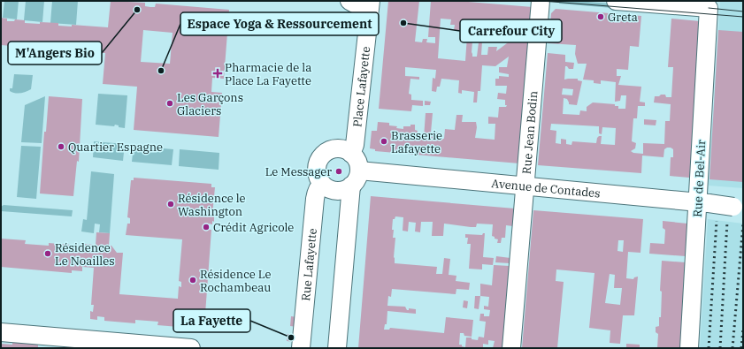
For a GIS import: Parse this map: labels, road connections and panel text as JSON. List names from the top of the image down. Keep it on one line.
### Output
{"streets":{"street":["Place Lafayette","Rue Jean Bodin","Rue de Bel-Air","Avenue de Contades","Rue Lafayette"]},"crossings":[["Place Lafayette","Avenue de Contades"],["Place Lafayette","Rue Lafayette"],["Rue Jean Bodin","Avenue de Contades"],["Rue de Bel-Air","Avenue de Contades"],["Avenue de Contades","Rue Lafayette"]],"places":{"other":["M'Angers Bio","Greta","Carrefour City","Espace Yoga & Ressourcement","Les Garçons Glaciers","Brasserie Lafayette","Quartier Espagne","Le Messager","Résidence le Washington","Crédit Agricole","Résidence Le Noailles","Résidence Le Rochambeau","La Fayette"],"health":["Pharmacie de la Place La Fayette"]}}
